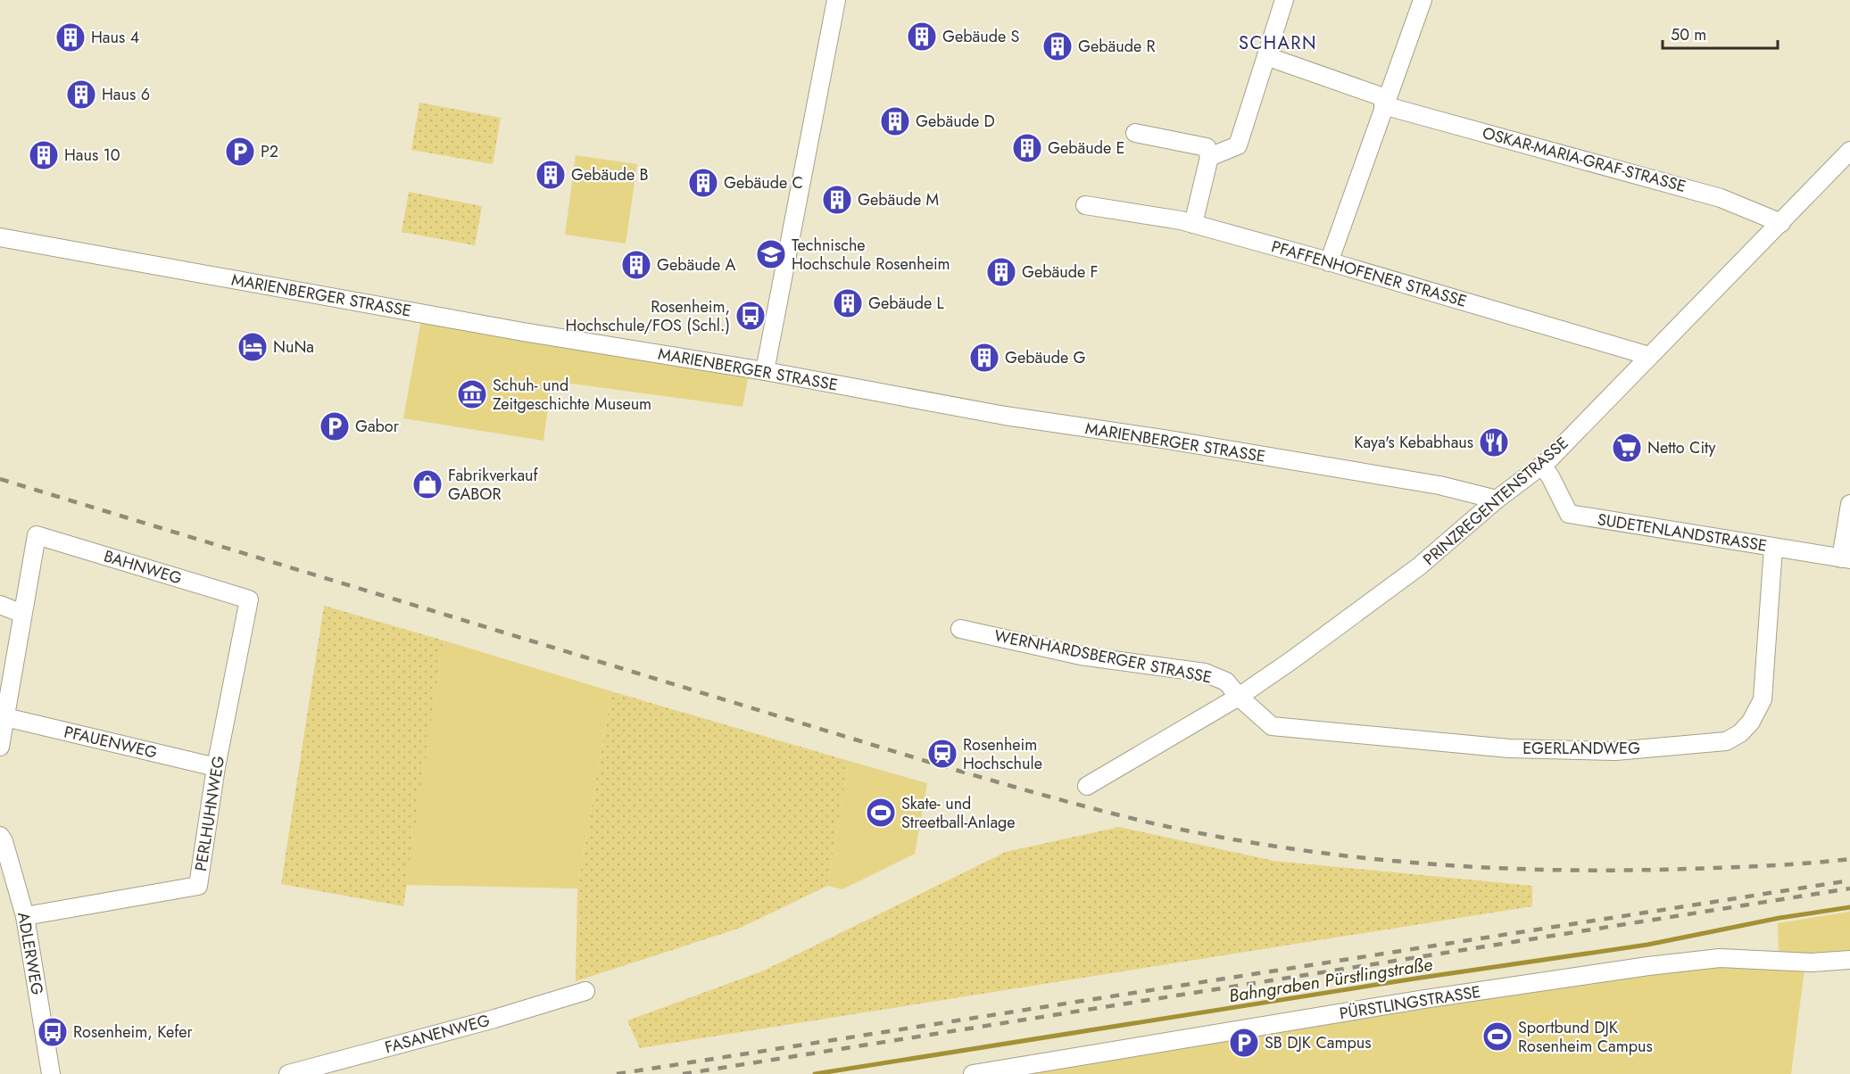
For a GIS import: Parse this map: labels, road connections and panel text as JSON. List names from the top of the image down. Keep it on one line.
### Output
{"streets":{"street":["OSKAR-MARIA-GRAF-STRASSE","PFAFFENHOFENER STRASSE","MARIENBERGER STRASSE","PRINZREGENTENSTRASSE","SUDETENLANDSTRASSE","BAHNWEG","WERNHARDSBERGER STRASSE","PFAUENWEG","EGERLANDWEG","PERLHUHNWEG","ADLERWEG","PÜRSTLINGSTRASSE","FASANENWEG"]},"crossings":[["OSKAR-MARIA-GRAF-STRASSE","PRINZREGENTENSTRASSE"],["PFAFFENHOFENER STRASSE","PRINZREGENTENSTRASSE"],["MARIENBERGER STRASSE","PRINZREGENTENSTRASSE"],["PRINZREGENTENSTRASSE","SUDETENLANDSTRASSE"],["PRINZREGENTENSTRASSE","WERNHARDSBERGER STRASSE"],["PRINZREGENTENSTRASSE","EGERLANDWEG"],["SUDETENLANDSTRASSE","EGERLANDWEG"],["BAHNWEG","PERLHUHNWEG"],["WERNHARDSBERGER STRASSE","EGERLANDWEG"],["PFAUENWEG","PERLHUHNWEG"],["PERLHUHNWEG","ADLERWEG"]],"districts":["SCHARN"],"water":["Bahngraben Pürstlingstraße"],"places":{"building":["Gebäude S","Haus 4","Gebäude R","Haus 6","Gebäude D","Gebäude E","Haus 10","Gebäude B","Gebäude C","Gebäude M","Gebäude A","Gebäude F","Gebäude L","Gebäude G"],"parking":["P2","Gabor","SB DJK Campus"],"school or university":["Technische Hochschule Rosenheim"],"bus stop":["Rosenheim, Hochschule/FOS (Schl.)","Rosenheim, Kefer"],"hotel":["NuNa"],"museum":["Schuh- und Zeitgeschichte Museum"],"restaurant":["Kaya's Kebabhaus"],"supermarket":["Netto City"],"shop":["Fabrikverkauf GABOR"],"station":["Rosenheim Hochschule"],"sports":["Skate- und Streetball-Anlage","Sportbund DJK Rosenheim Campus"]},"scale_bar":"50 m"}
